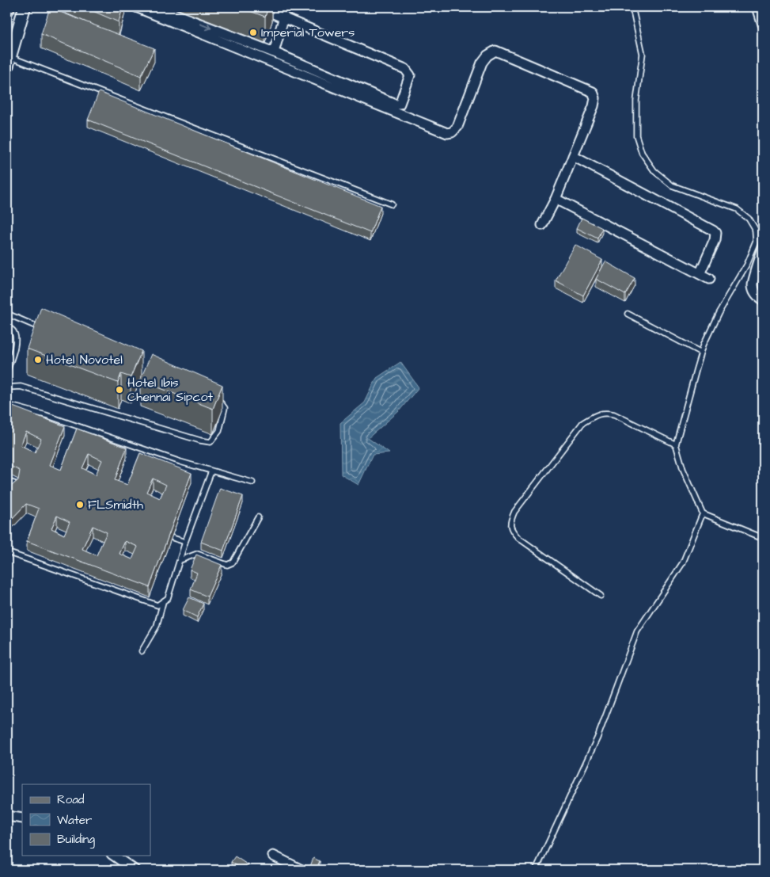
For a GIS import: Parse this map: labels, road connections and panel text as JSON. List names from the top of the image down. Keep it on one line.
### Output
{"places":["Imperial Towers","Hotel Novotel","Hotel Ibis Chennai Sipcot","FLSmidth"],"legend":["Road","Water","Building"]}
